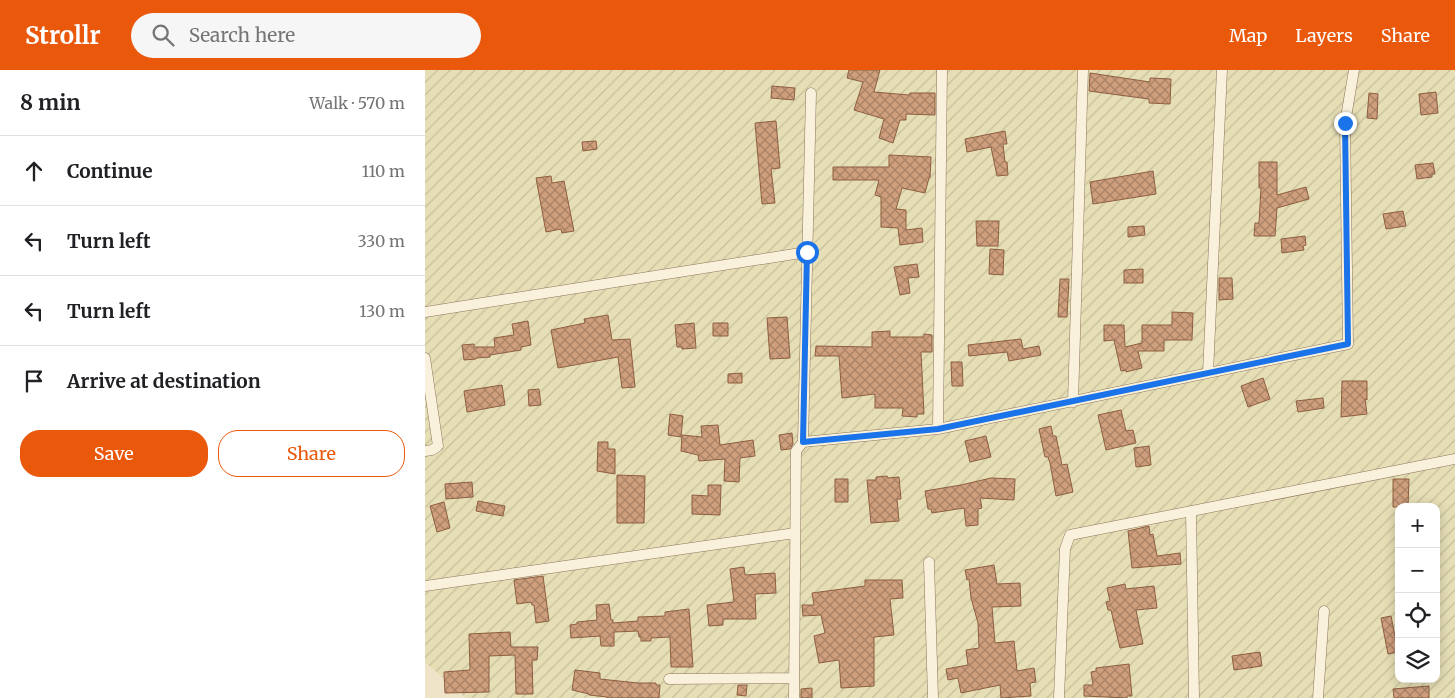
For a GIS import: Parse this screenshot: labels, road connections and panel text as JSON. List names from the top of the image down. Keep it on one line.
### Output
{"page":{"header":"Strollr","search":"Search here","nav":["Map","Layers","Share"],"heading":["8 min","Walk · 570 m"],"list":[["Continue","110 m"],["Turn left","330 m"],["Turn left","130 m"],"Arrive at destination"],"buttons":["Save","Share"],"map_buttons":["+","−"]}}
